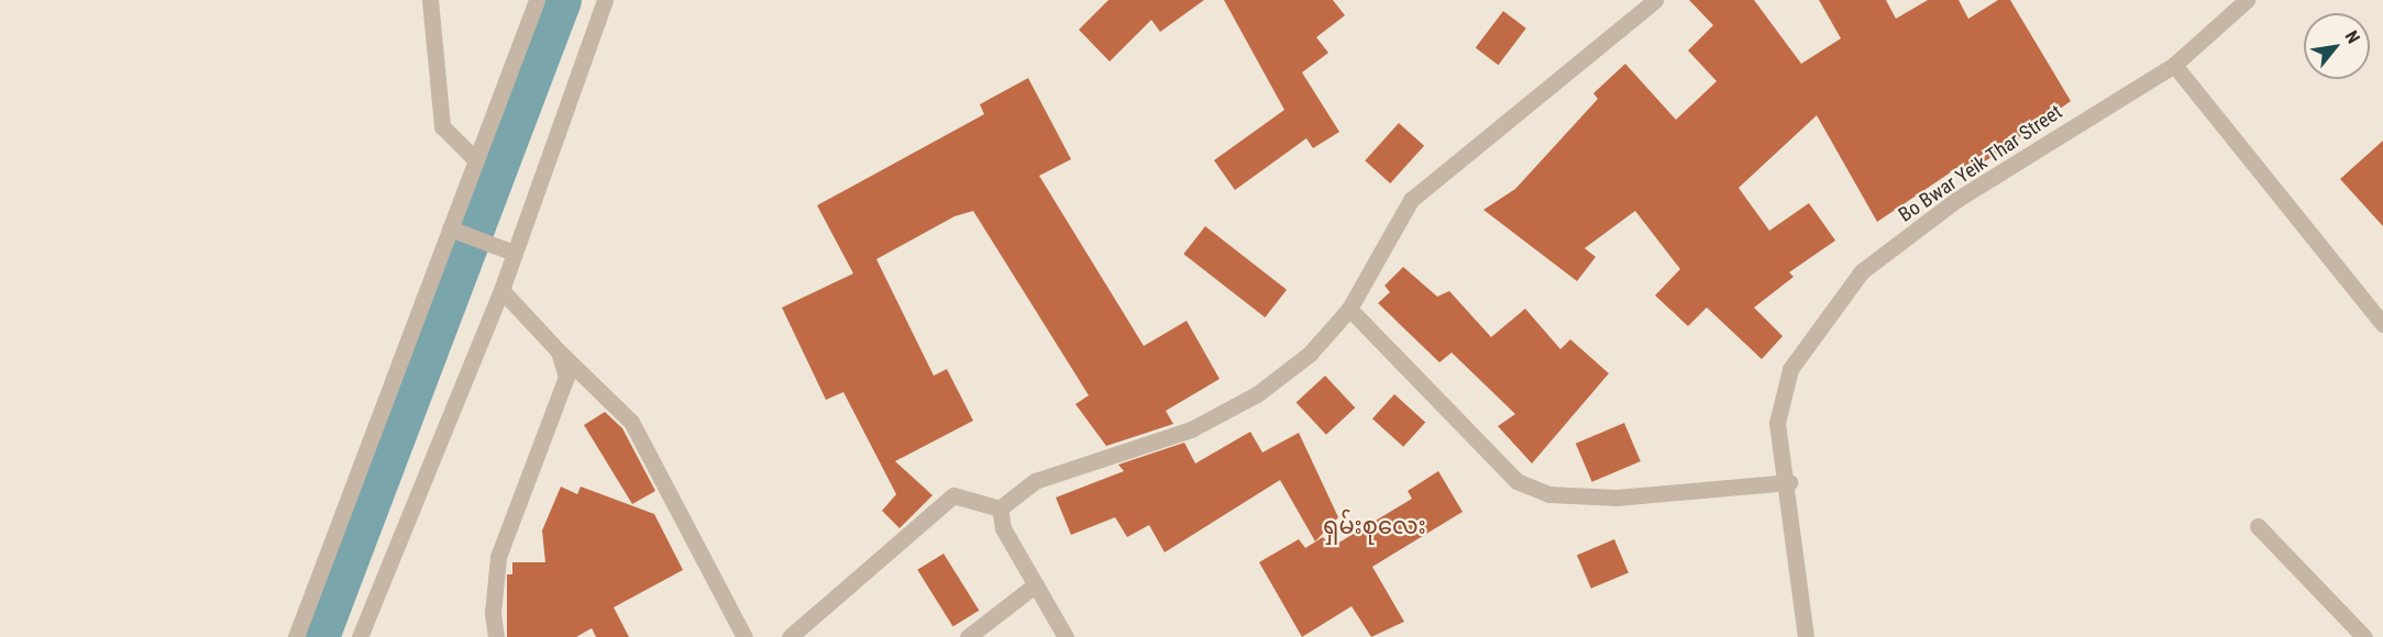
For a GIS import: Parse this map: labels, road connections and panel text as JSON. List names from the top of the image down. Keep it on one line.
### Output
{"streets":{"street":["Bo Bwar Yeik Thar Street"]},"districts":["ရှမ်းစုလေး"],"north":"top right"}
